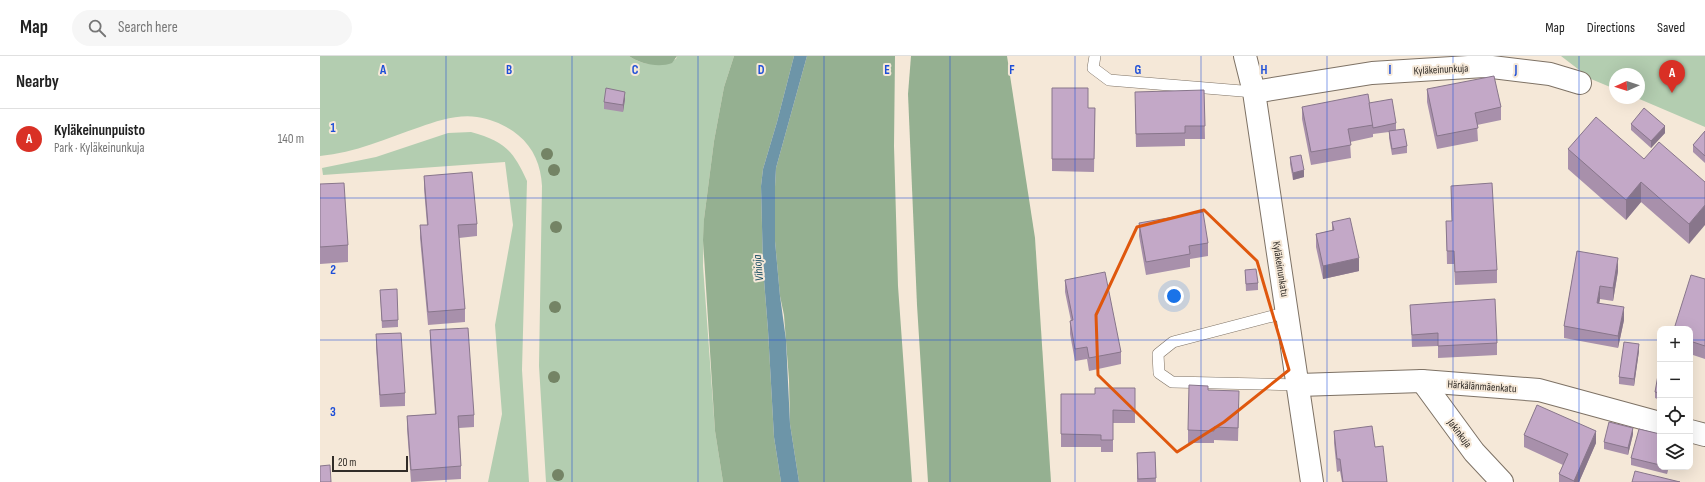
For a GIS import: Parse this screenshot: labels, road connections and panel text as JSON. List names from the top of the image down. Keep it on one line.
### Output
{"streets":{"street":["Kyläkeinunkuja","Kyläkeinunkatu","Härkälänmäenkatu","Jakinkuja"]},"crossings":[["Kyläkeinunkuja","Kyläkeinunkatu"],["Kyläkeinunkatu","Härkälänmäenkatu"],["Härkälänmäenkatu","Jakinkuja"]],"water":["Vihioja"],"scale_bar":"20 m","north":"left","page":{"header":"Map","search":"Search here","nav":["Map","Directions","Saved"],"heading":"Nearby","pins":"A","list":[{"mark":"A","name":"Kyläkeinunpuisto","note":"Park · Kyläkeinunkuja","value":"140 m"}],"map_buttons":["+","−"],"scale":"20 m"},"grid":{"columns":["A","B","C","D","E","F","G","H","I","J"],"rows":["1","2","3"]}}
